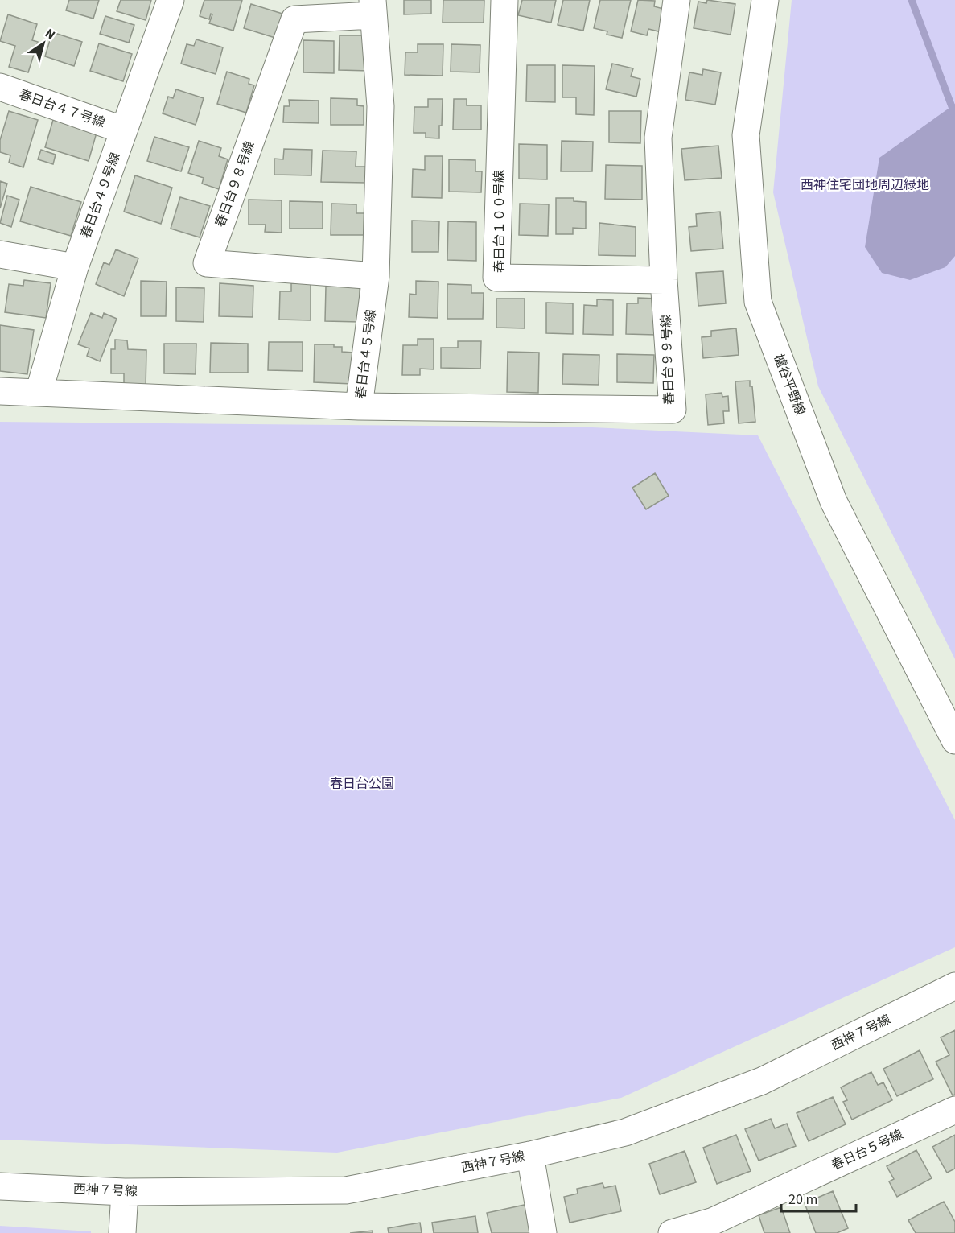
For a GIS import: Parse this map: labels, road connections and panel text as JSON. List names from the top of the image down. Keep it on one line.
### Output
{"streets":{"street":["春日台４７号線","春日台９８号線","春日台４９号線","春日台１００号線","春日台４５号線","春日台９９号線","櫨谷平野線","西神７号線","春日台５号線"]},"crossings":[["春日台４７号線","春日台４９号線"],["春日台９８号線","春日台４５号線"],["春日台４９号線","春日台４５号線"],["春日台１００号線","春日台９９号線"],["春日台４５号線","春日台９９号線"]],"parks":["西神住宅団地周辺緑地","春日台公園"],"scale_bar":"20 m","north":"top right"}
